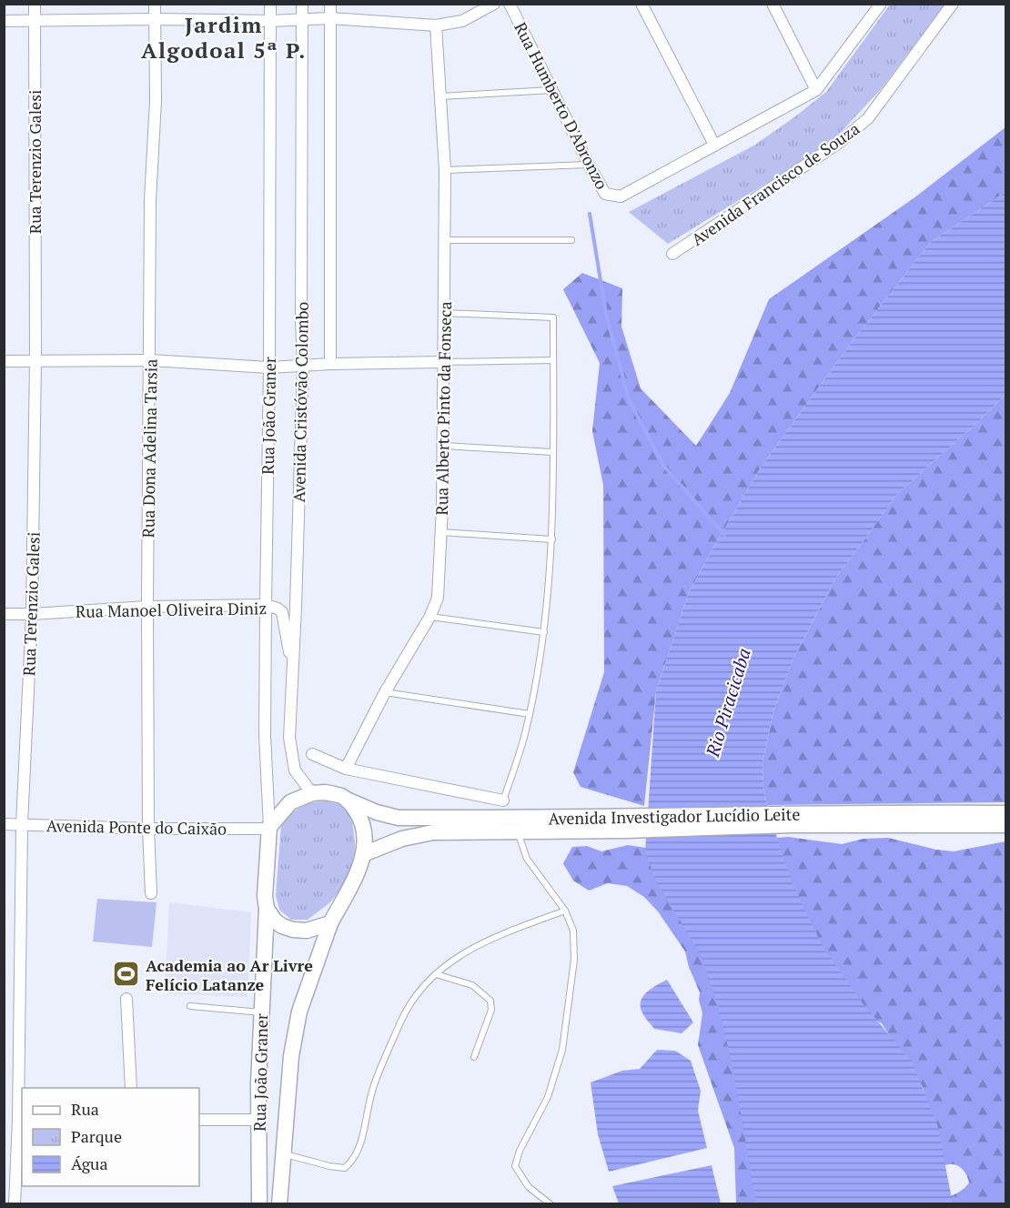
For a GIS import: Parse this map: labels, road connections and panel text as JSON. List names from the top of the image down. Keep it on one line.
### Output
{"streets":{"main road":["Rua João Graner","Avenida Investigador Lucídio Leite"],"street":["Rua Humberto D'Abronzo","Rua Terenzio Galesi","Avenida Francisco de Souza","Avenida Cristóvão Colombo","Rua Alberto Pinto da Fonseca","Rua Dona Adelina Tarsia","Rua Manoel Oliveira Diniz","Avenida Ponte do Caixão"]},"crossings":[["Rua Terenzio Galesi","Rua Manoel Oliveira Diniz"],["Rua Terenzio Galesi","Avenida Ponte do Caixão"],["Avenida Cristóvão Colombo","Rua João Graner"],["Avenida Cristóvão Colombo","Rua Manoel Oliveira Diniz"],["Avenida Cristóvão Colombo","Avenida Investigador Lucídio Leite"],["Avenida Cristóvão Colombo","Avenida Ponte do Caixão"],["Rua João Graner","Rua Manoel Oliveira Diniz"],["Rua João Graner","Avenida Investigador Lucídio Leite"],["Rua João Graner","Avenida Ponte do Caixão"],["Rua Dona Adelina Tarsia","Rua Manoel Oliveira Diniz"],["Rua Dona Adelina Tarsia","Avenida Ponte do Caixão"],["Avenida Investigador Lucídio Leite","Avenida Ponte do Caixão"]],"districts":["Jardim Algodoal 5ª P."],"water":["Rio Piracicaba"],"places":{"sports":["Academia ao Ar Livre Felício Latanze"]},"legend":["Rua","Parque","Água"]}
